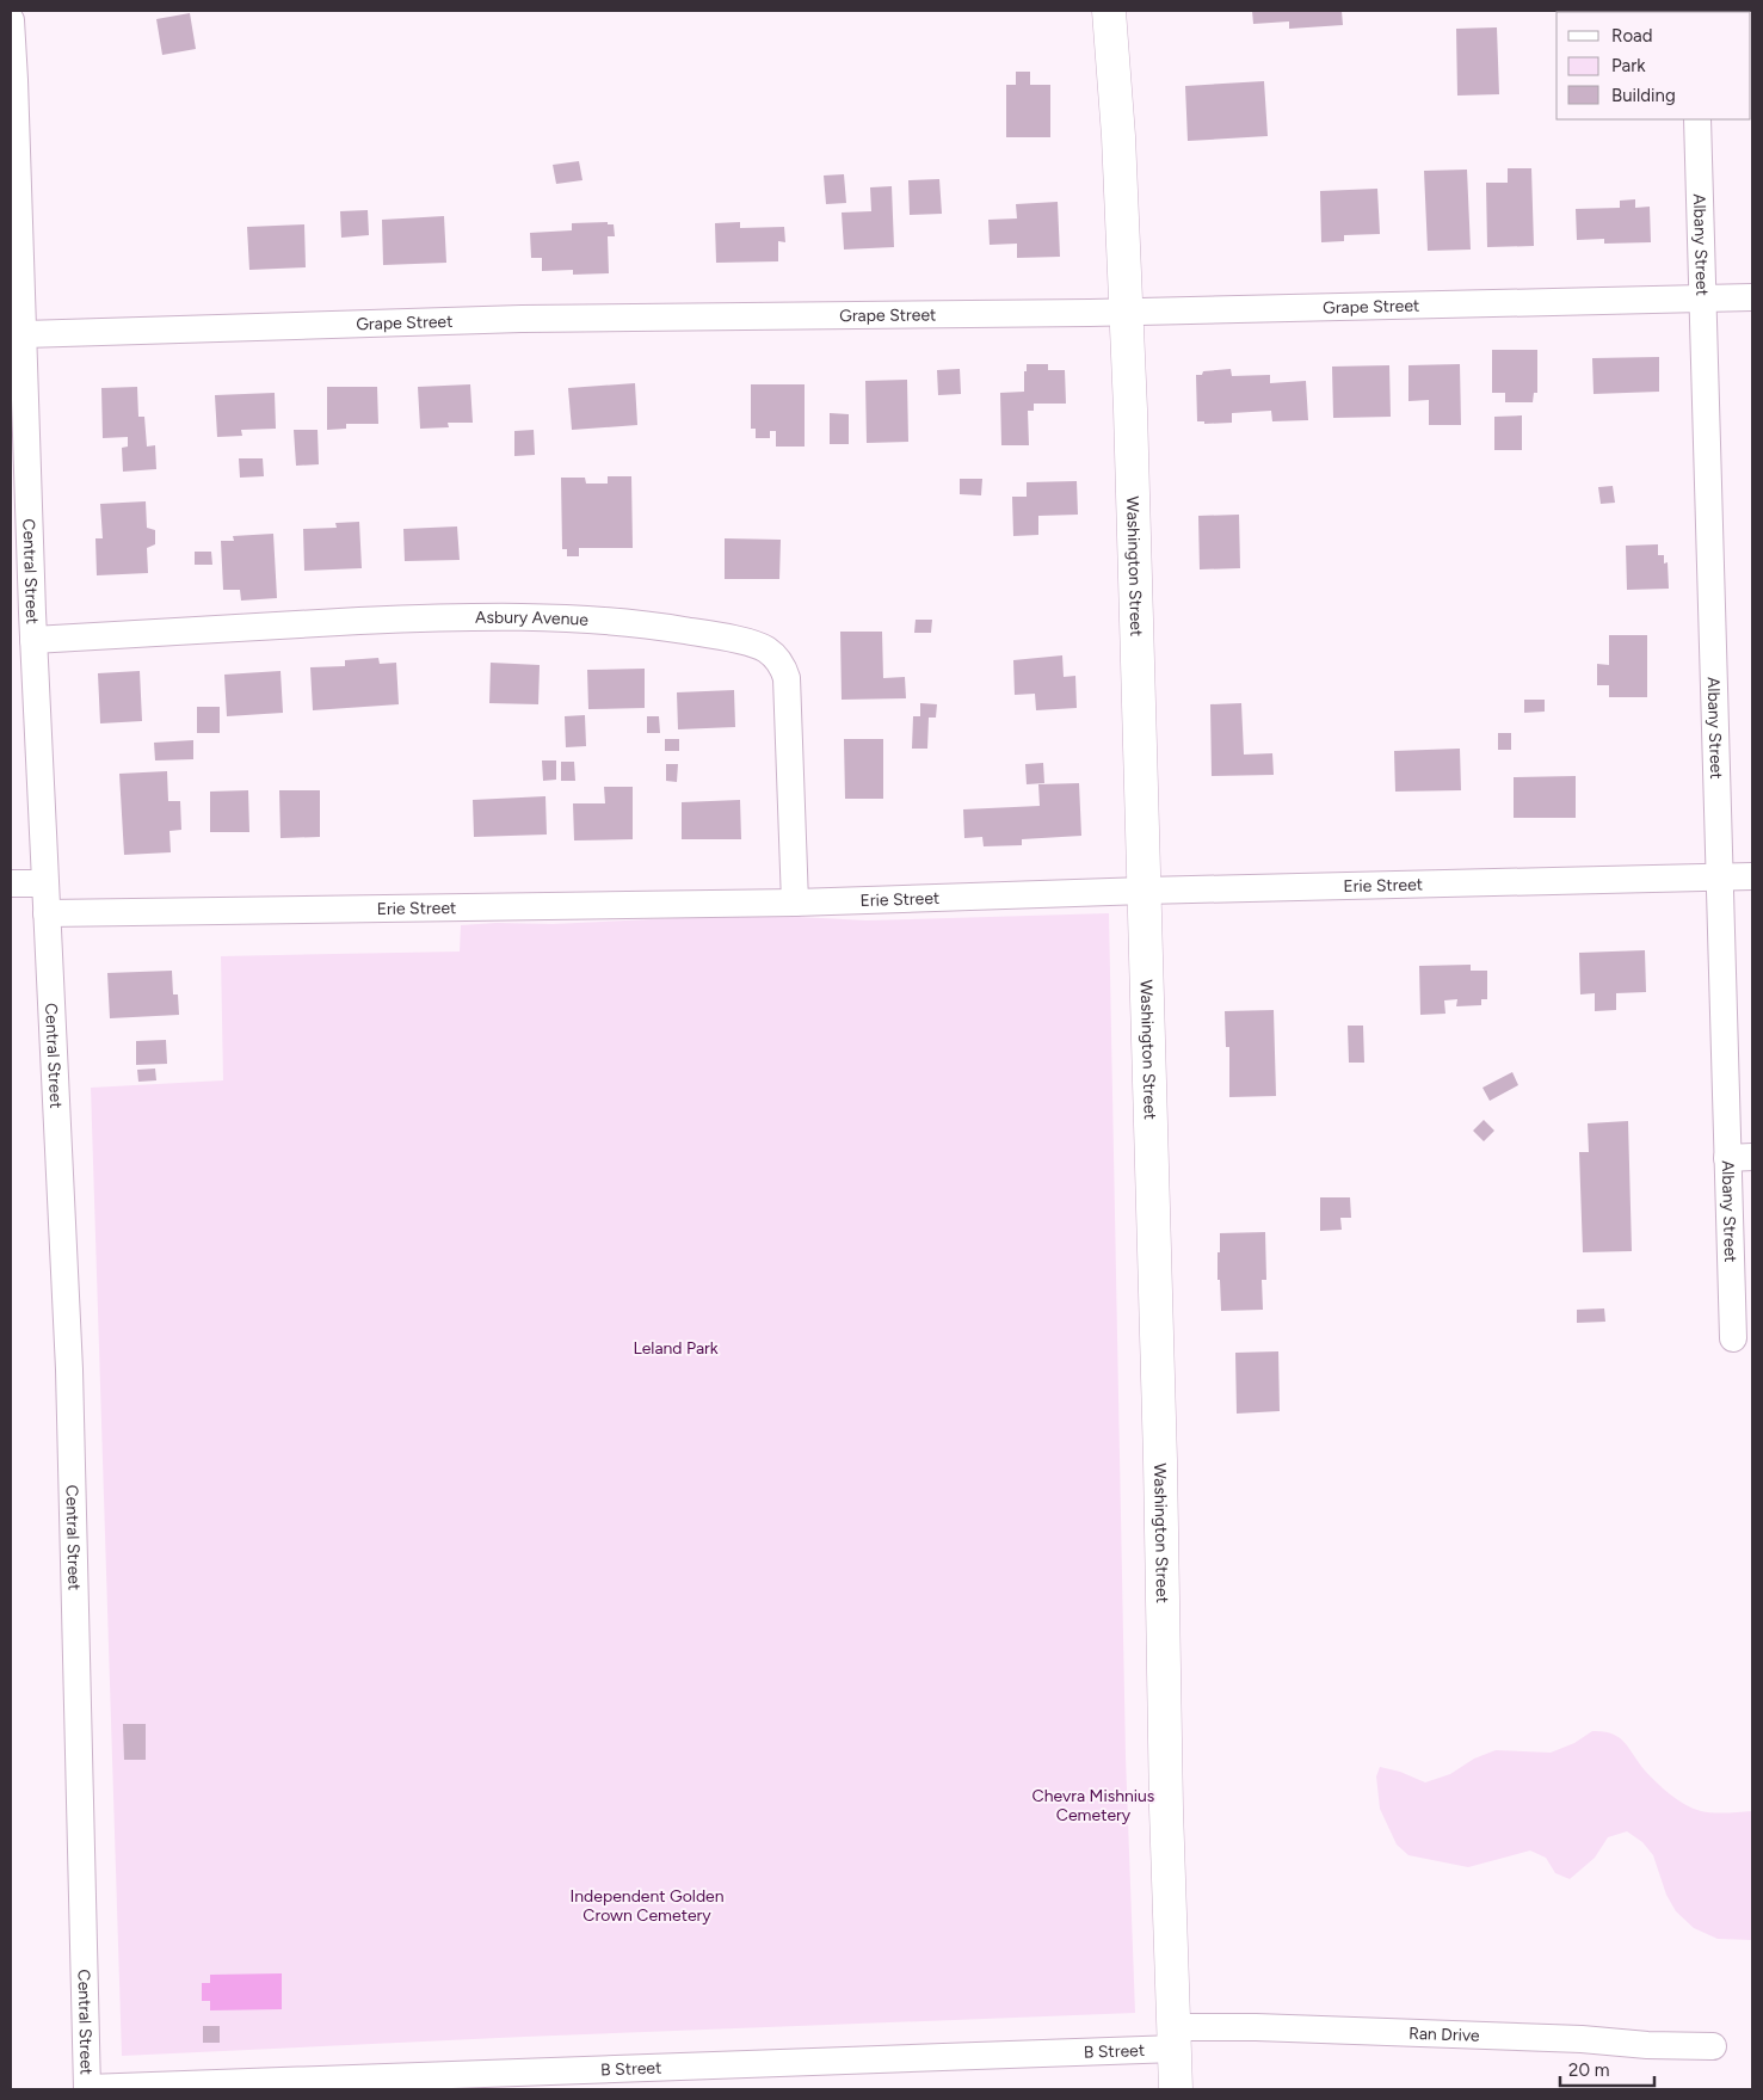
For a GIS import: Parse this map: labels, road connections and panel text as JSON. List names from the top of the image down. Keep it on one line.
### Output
{"streets":{"main road":["Washington Street"],"street":["Albany Street","Grape Street","Central Street","Asbury Avenue","Erie Street","Ran Drive","B Street"]},"crossings":[["Albany Street","Grape Street"],["Albany Street","Erie Street"],["Grape Street","Washington Street"],["Grape Street","Central Street"],["Washington Street","Erie Street"],["Washington Street","Ran Drive"],["Washington Street","B Street"],["Central Street","Asbury Avenue"],["Central Street","Erie Street"],["Central Street","B Street"],["Asbury Avenue","Erie Street"],["Ran Drive","B Street"]],"parks":["Leland Park","Chevra Mishnius Cemetery","Independent Golden Crown Cemetery"],"legend":["Road","Park","Building"],"scale_bar":"20 m"}
